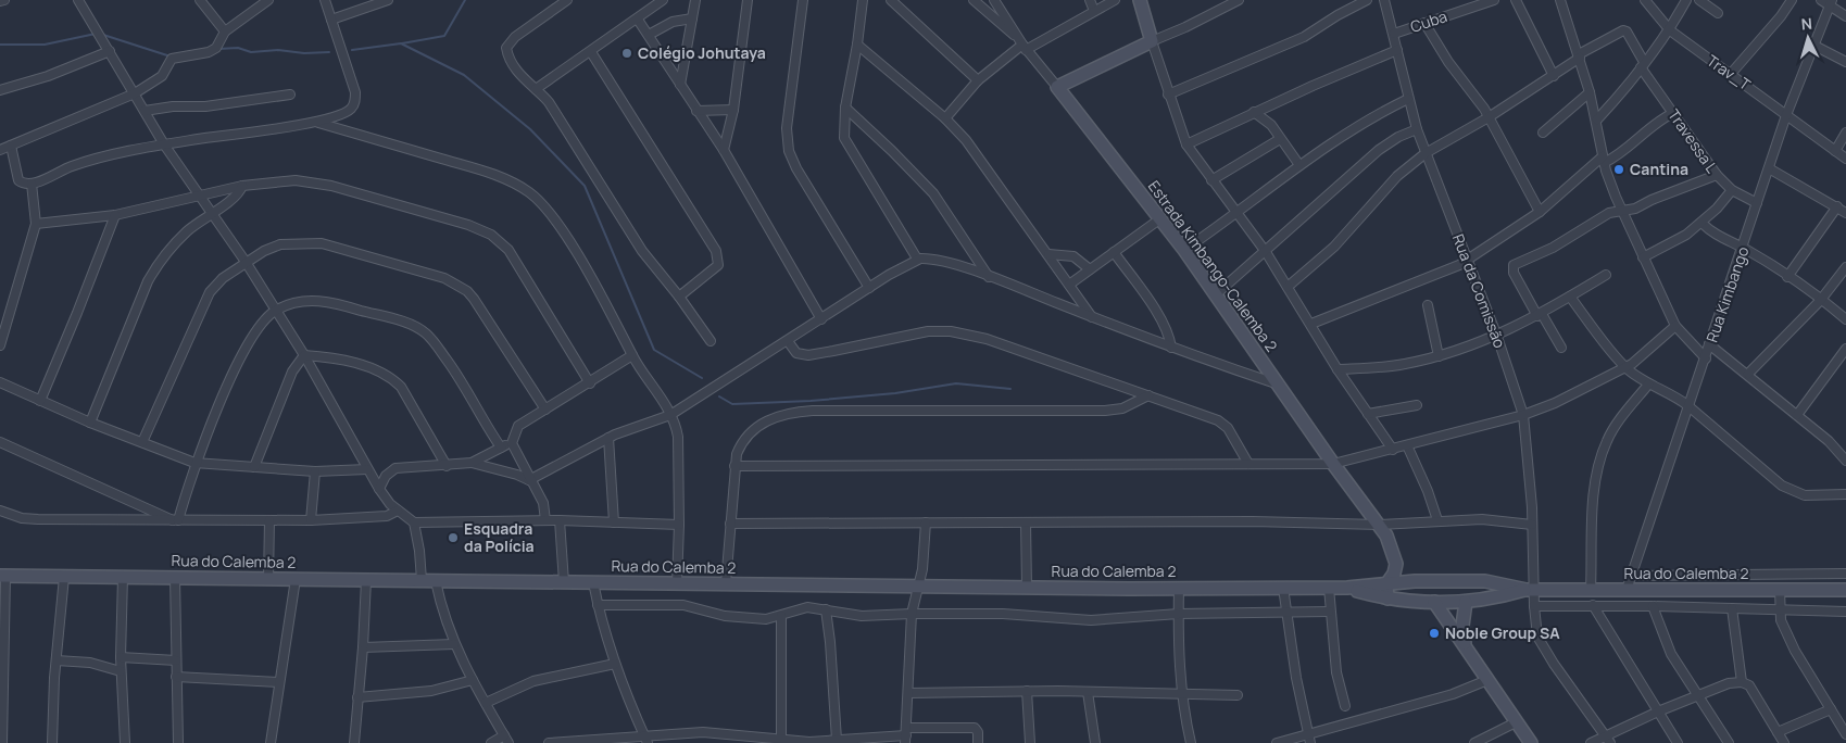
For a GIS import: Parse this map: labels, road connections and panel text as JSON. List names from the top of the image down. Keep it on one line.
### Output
{"streets":{"main road":["Estrada Kimbango-Calemba 2","Rua do Calemba 2"],"street":["Cuba","Trav_T","Travessa L","Rua da Comissão","Rua Kimbango"]},"crossings":[["Cuba","Rua da Comissão"],["Trav_T","Rua Kimbango"],["Travessa L","Rua Kimbango"],["Estrada Kimbango-Calemba 2","Rua do Calemba 2"],["Rua da Comissão","Rua do Calemba 2"],["Rua Kimbango","Rua do Calemba 2"]],"places":["Colégio Johutaya","Cantina","Esquadra da Polícia","Noble Group SA"],"north":"top"}
